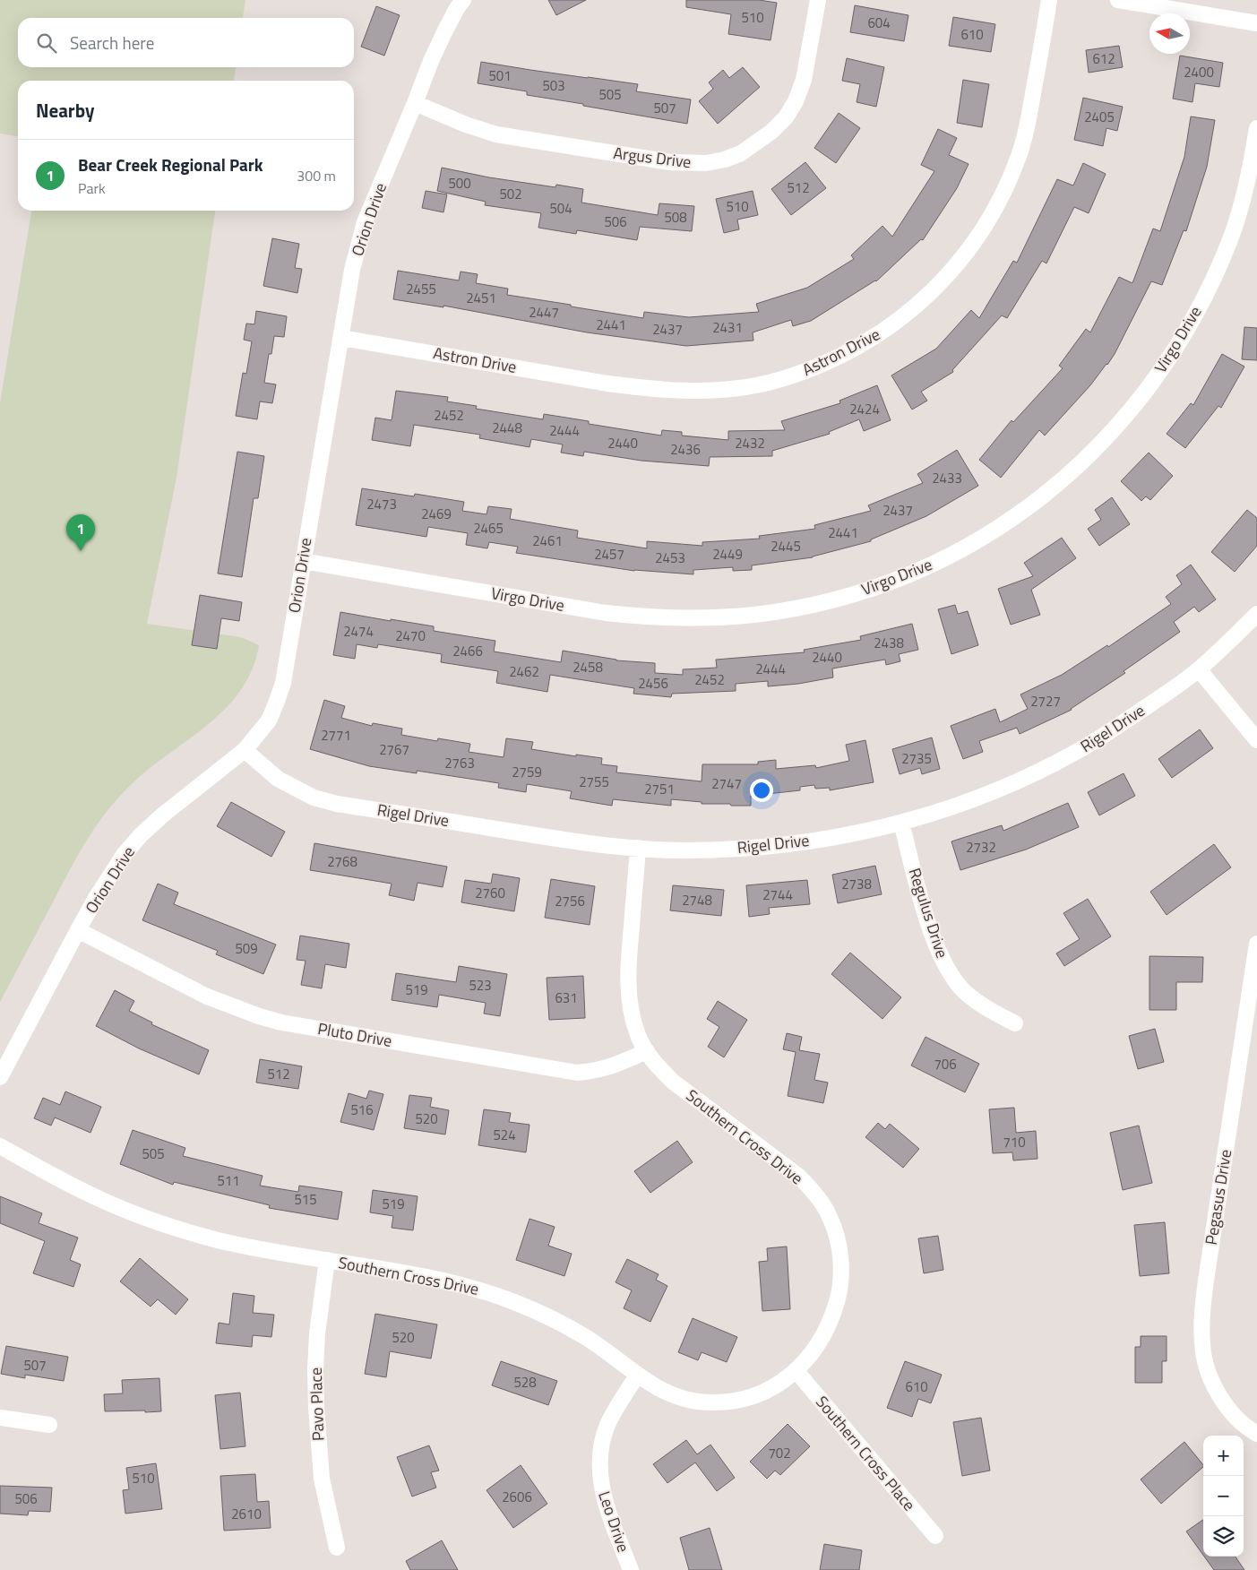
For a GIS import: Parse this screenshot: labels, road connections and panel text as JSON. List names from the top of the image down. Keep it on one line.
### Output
{"streets":{"street":["Argus Drive","Orion Drive","Virgo Drive","Astron Drive","Rigel Drive","Regulus Drive","Pluto Drive","Southern Cross Drive","Pegasus Drive","Pavo Place","Southern Cross Place","Leo Drive"]},"crossings":[["Argus Drive","Orion Drive"],["Orion Drive","Virgo Drive"],["Orion Drive","Astron Drive"],["Orion Drive","Rigel Drive"],["Orion Drive","Pluto Drive"],["Rigel Drive","Regulus Drive"],["Rigel Drive","Southern Cross Drive"],["Pluto Drive","Southern Cross Drive"],["Southern Cross Drive","Pavo Place"],["Southern Cross Drive","Southern Cross Place"],["Southern Cross Drive","Leo Drive"]],"house_numbers":["510","604","610","612","2400","501","503","505","507","2405","500","512","502","510","504","508","506","2455","2451","2447","2441","2431","2437","2424","2452","2448","2444","2440","2432","2436","2433","2473","2437","2469","2465","2441","2461","2445","2457","2449","2453","2474","2470","2438","2466","2440","2458","2444","2462","2452","2456","2727","2771","2767","2735","2763","2759","2755","2747","2751","2732","2768","2738","2760","2744","2748","2756","509","523","519","631","706","512","516","520","524","710","505","511","515","519","520","507","528","610","702","510","2606","506","2610"],"north":"left","page":{"search":"Search here","heading":"Nearby","list":[{"mark":"1","name":"Bear Creek Regional Park","note":"Park","value":"300 m"}],"pins":"1","map_buttons":["+","−"]}}
